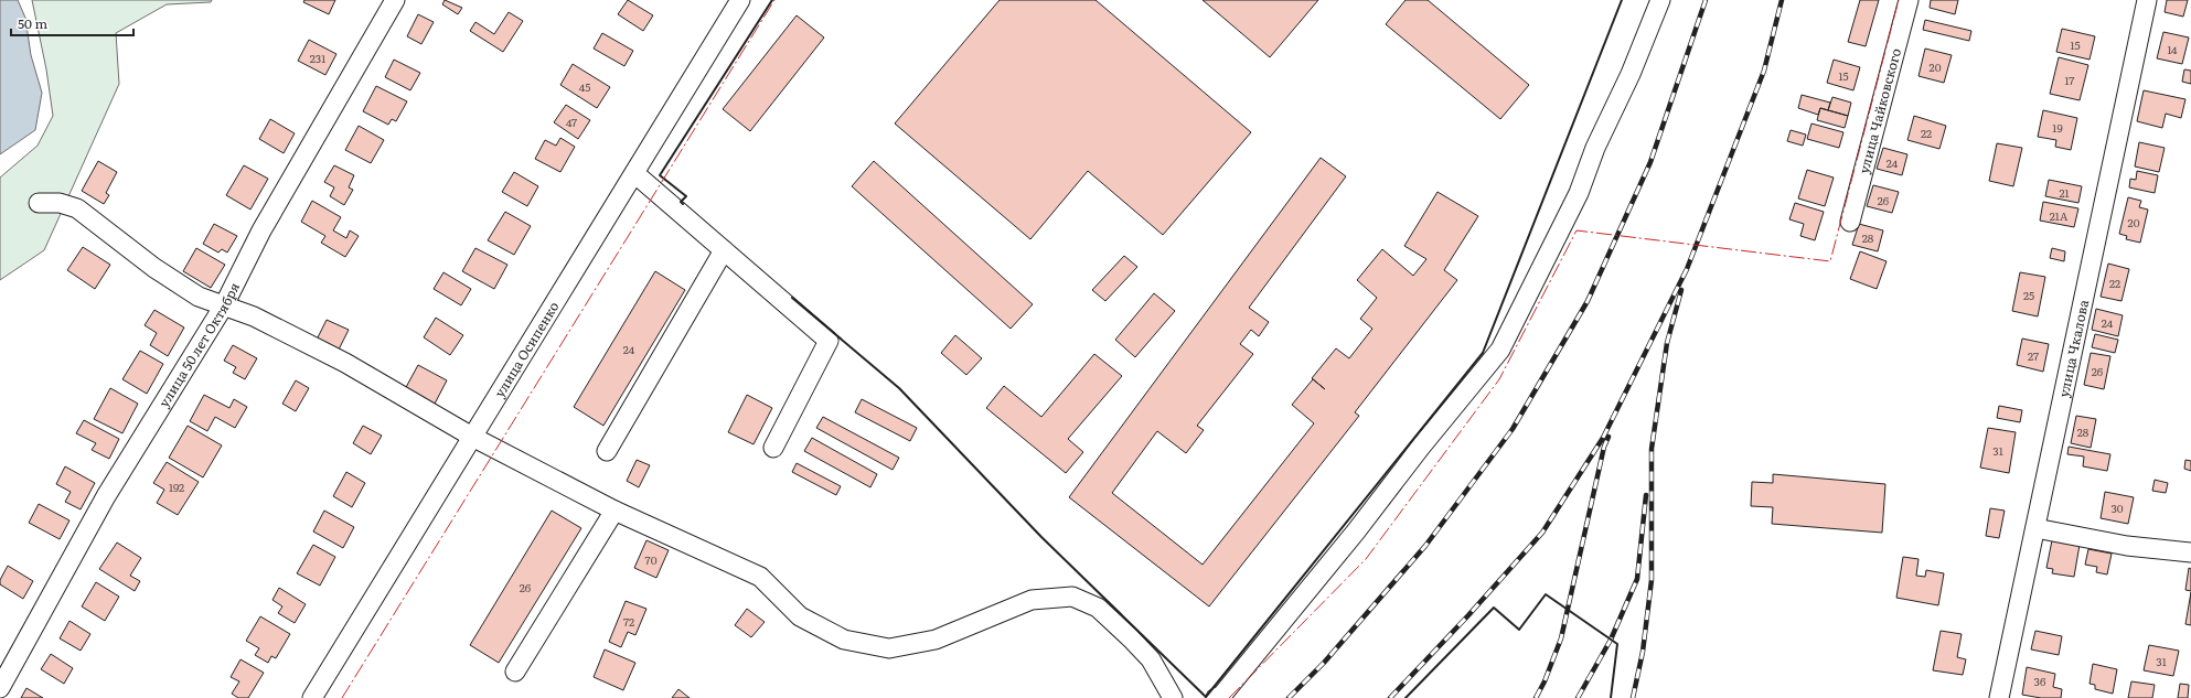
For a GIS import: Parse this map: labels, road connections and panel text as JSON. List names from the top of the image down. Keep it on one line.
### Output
{"streets":{"street":["улица Чайковского","улица 50 лет Октября","улица Осипенко","улица Чкалова"]},"house_numbers":["15","14","231","20","15","17","45","47","19","22","24","21","26","21А","20","28","22","25","24","24","27","26","28","31","192","30","70","26","72","31","36"],"scale_bar":"50 m"}
